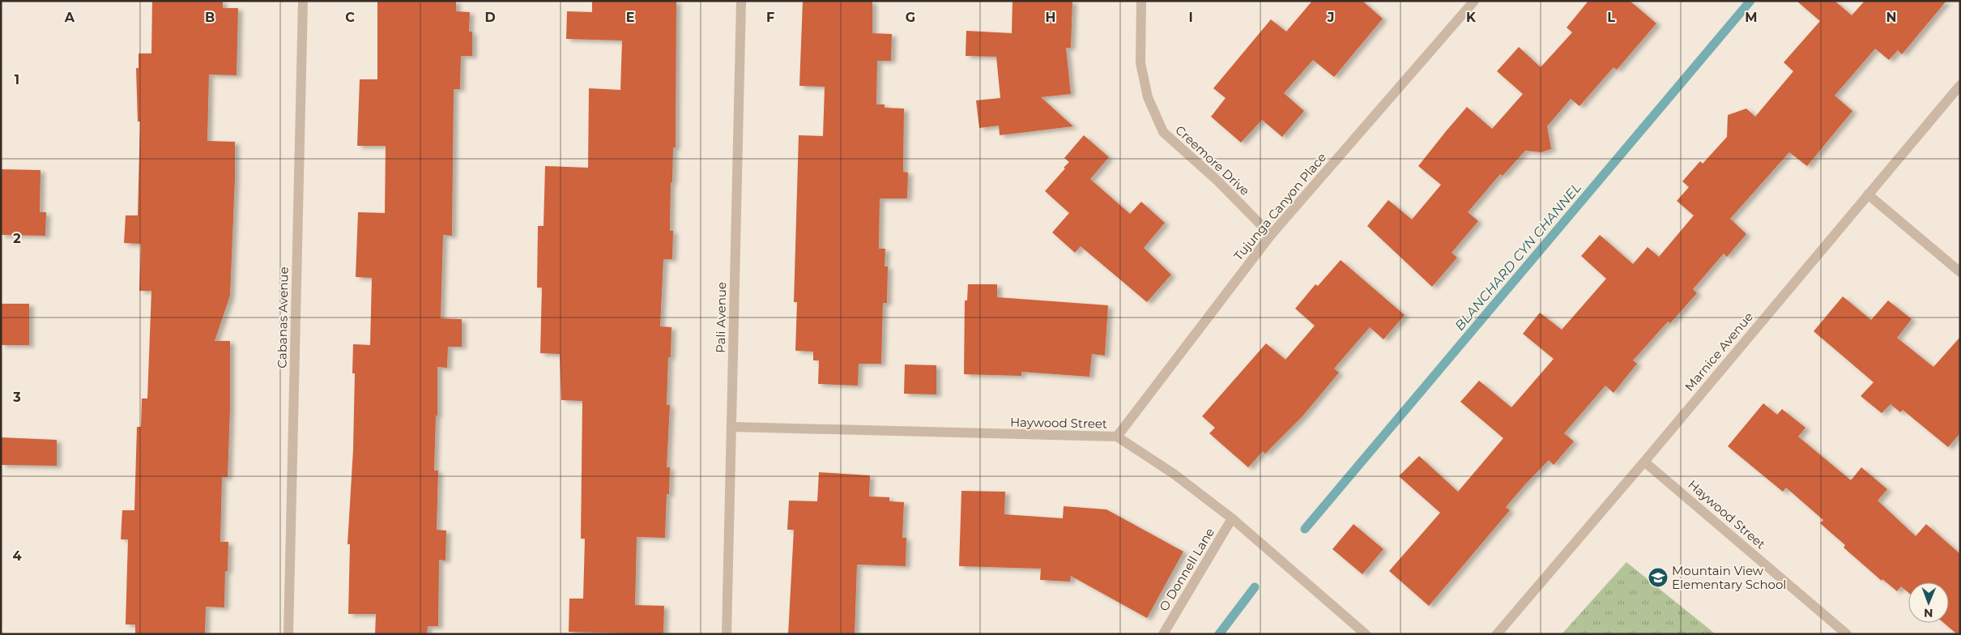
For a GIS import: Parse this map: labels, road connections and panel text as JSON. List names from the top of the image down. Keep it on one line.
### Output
{"streets":{"street":["Creemore Drive","Tujunga Canyon Place","Cabanas Avenue","Pali Avenue","Marnice Avenue","Haywood Street","O Donnell Lane"]},"crossings":[["Creemore Drive","Tujunga Canyon Place"],["Tujunga Canyon Place","Haywood Street"],["Pali Avenue","Haywood Street"],["Marnice Avenue","Haywood Street"],["Haywood Street","O Donnell Lane"]],"water":["BLANCHARD CYN CHANNEL"],"places":{"school or university":["Mountain View Elementary School"]},"north":"bottom","grid":{"columns":["A","B","C","D","E","F","G","H","I","J","K","L","M","N"],"rows":["1","2","3","4"]}}
